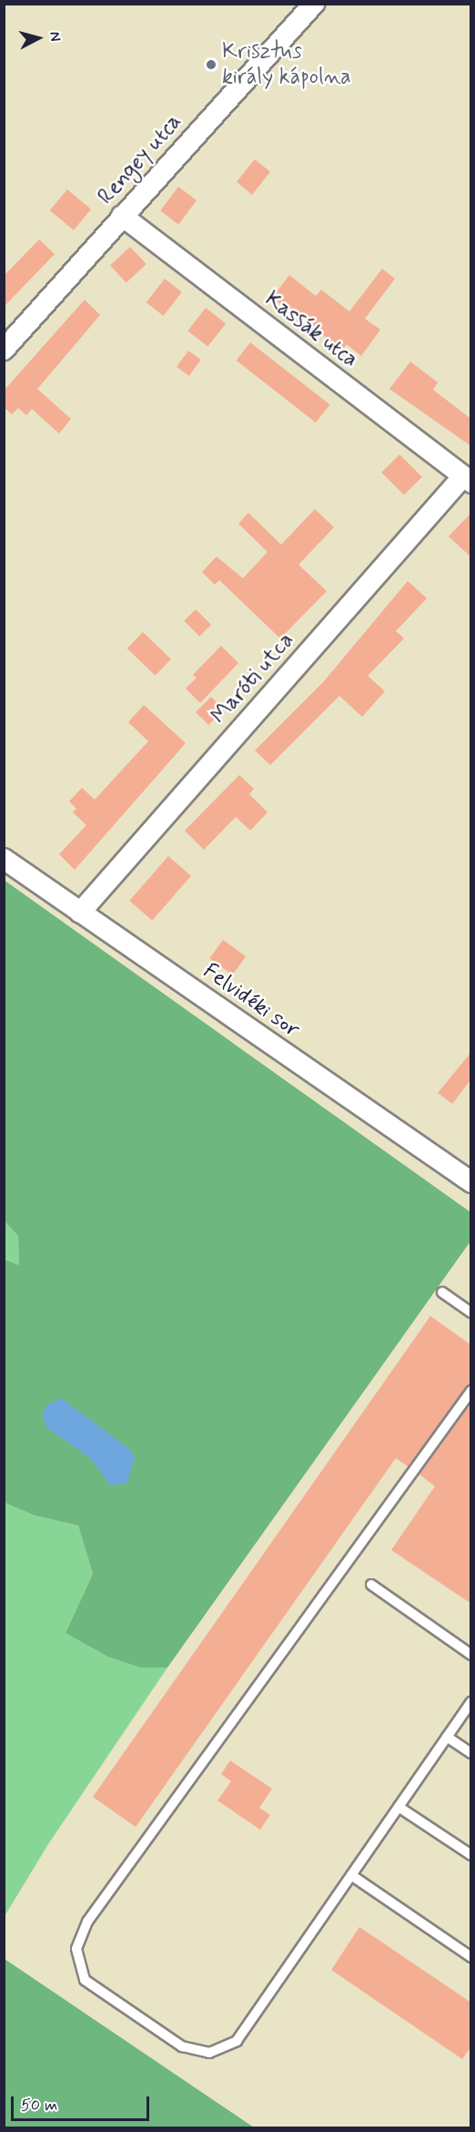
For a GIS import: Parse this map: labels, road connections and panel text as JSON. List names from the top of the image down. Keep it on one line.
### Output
{"streets":{"street":["Rengey utca","Kassák utca","Maróti utca","Felvidéki sor"]},"crossings":[["Rengey utca","Kassák utca"],["Kassák utca","Maróti utca"],["Maróti utca","Felvidéki sor"]],"places":["Krisztus király kápolna"],"scale_bar":"50 m","north":"right"}
